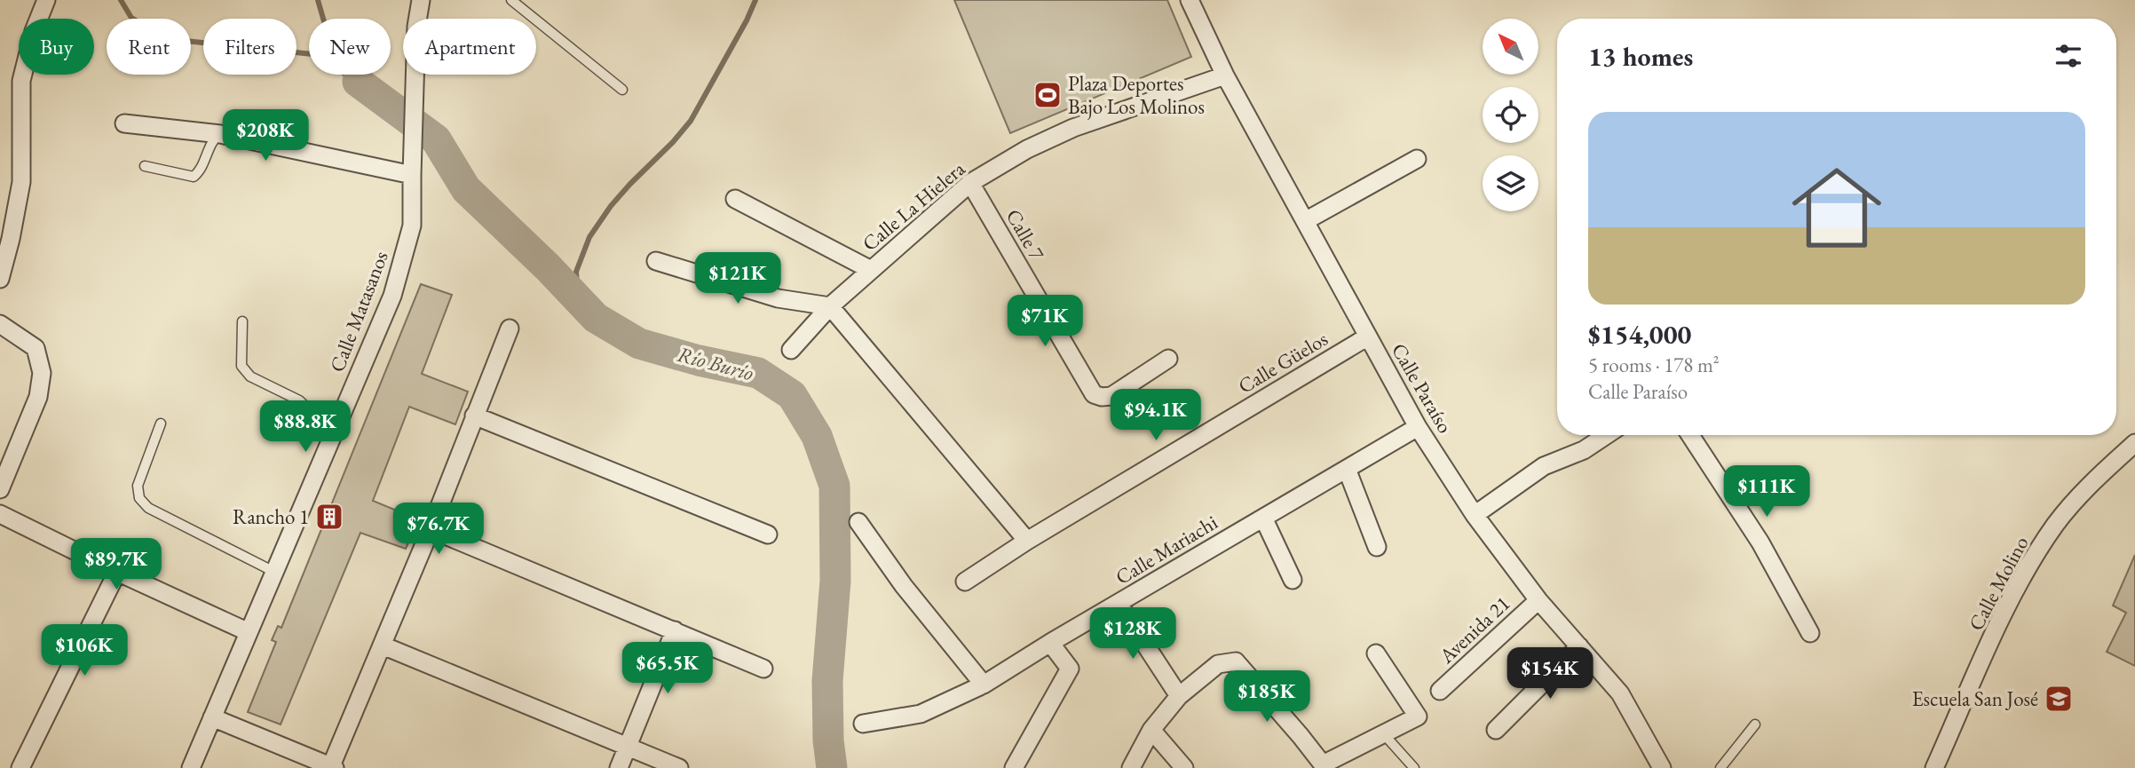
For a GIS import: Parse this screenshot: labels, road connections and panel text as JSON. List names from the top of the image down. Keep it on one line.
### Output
{"streets":{"street":["Calle La Hielera","Calle 7","Calle Matasanos","Calle Güelos","Calle Paraíso","Calle Mariachi","Calle Molino","Avenida 21"]},"crossings":[["Calle La Hielera","Calle 7"],["Calle La Hielera","Calle Paraíso"],["Calle Güelos","Calle Paraíso"],["Calle Paraíso","Calle Mariachi"],["Calle Paraíso","Avenida 21"]],"water":["Río Burío"],"places":{"sports":["Plaza Deportes Bajo Los Molinos"],"building":["Rancho 1"],"school or university":["Escuela San José"]},"north":"top left","page":{"chip":["Buy","Rent","Filters","New","Apartment"],"heading":"13 homes","list":[{"name":"$154,000","note":"5 rooms · 178 m² · Calle Paraíso"}],"price":["$208K","$121K","$71K","$94.1K","$88.8K","$111K","$76.7K","$89.7K","$128K","$106K","$65.5K","$154K","$185K"]}}
